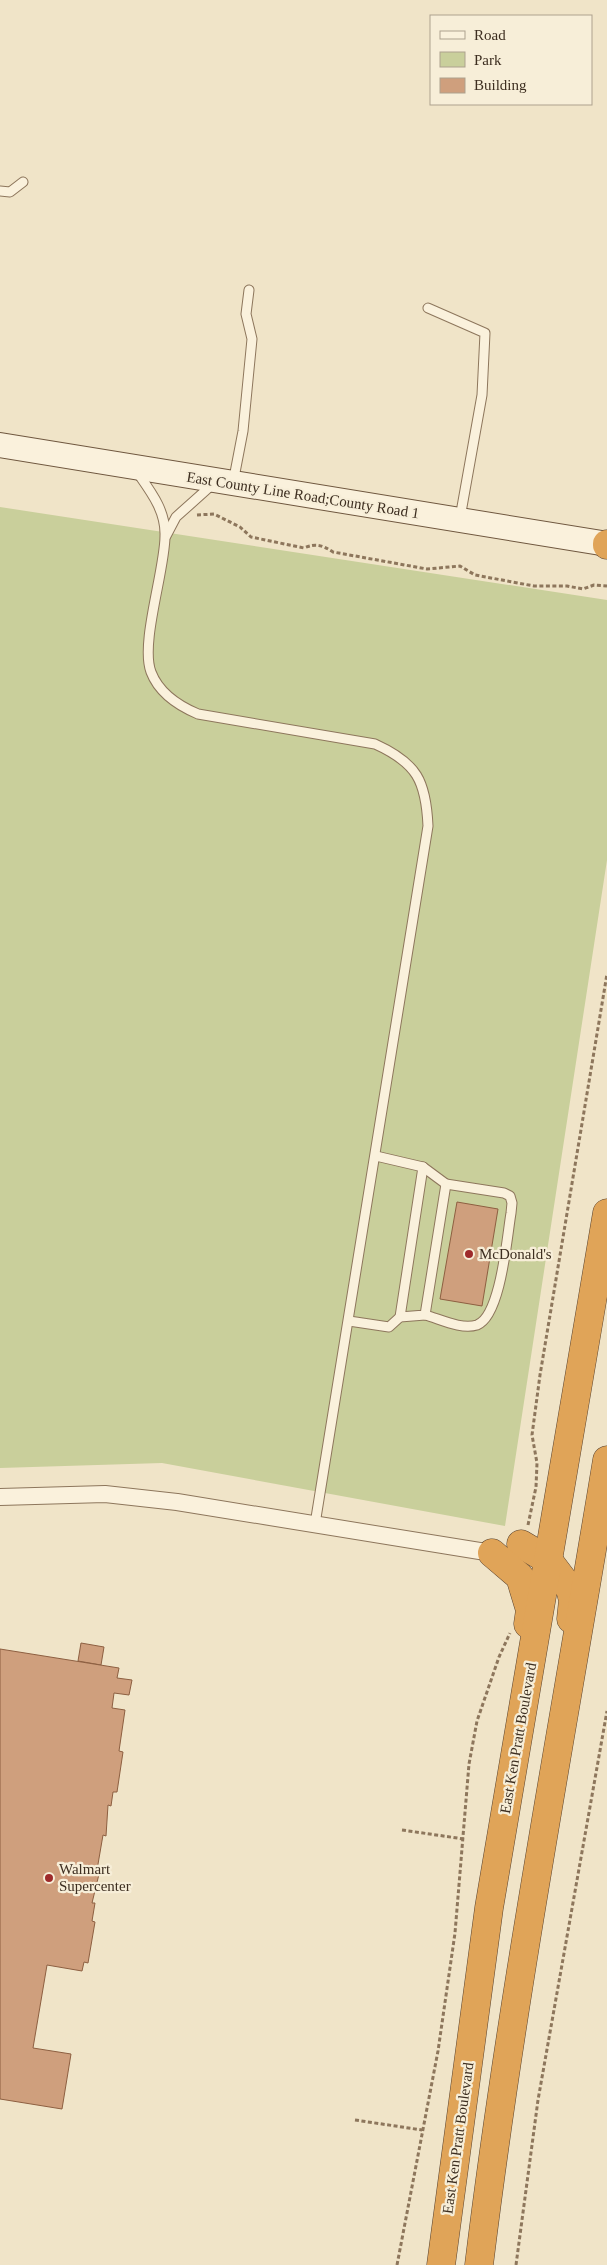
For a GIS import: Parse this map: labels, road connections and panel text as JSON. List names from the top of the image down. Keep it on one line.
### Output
{"streets":{"highway":["East Ken Pratt Boulevard"],"main road":["East County Line Road;County Road 1"]},"places":["McDonald's","Walmart Supercenter"],"legend":["Road","Park","Building"]}
